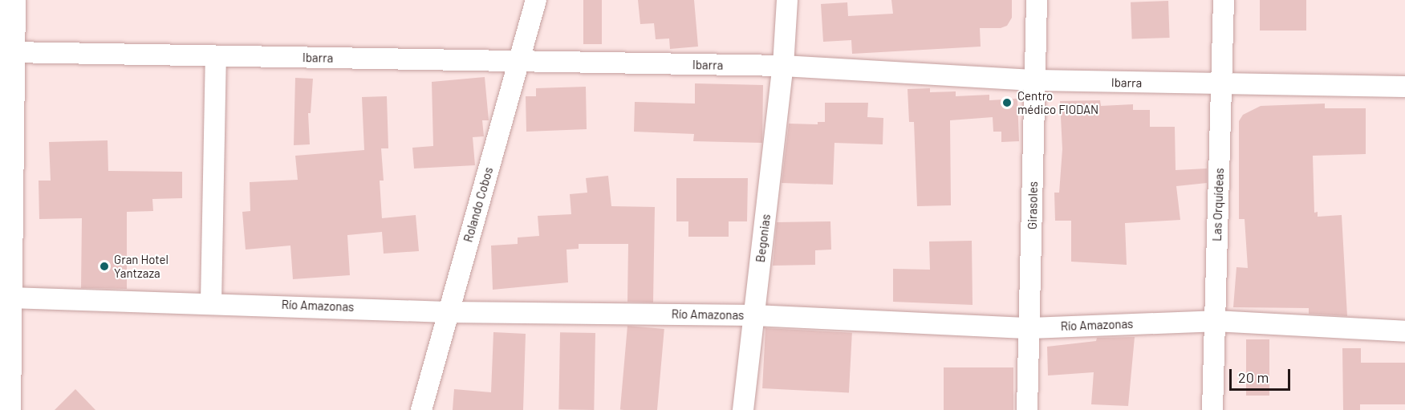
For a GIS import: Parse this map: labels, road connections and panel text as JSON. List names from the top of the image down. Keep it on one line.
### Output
{"streets":{"street":["Ibarra","Rolando Cobos","Las Orquídeas","Girasoles","Begonias","Río Amazonas"]},"crossings":[["Ibarra","Rolando Cobos"],["Ibarra","Las Orquídeas"],["Ibarra","Girasoles"],["Ibarra","Begonias"],["Rolando Cobos","Río Amazonas"],["Las Orquídeas","Río Amazonas"],["Girasoles","Río Amazonas"],["Begonias","Río Amazonas"]],"places":["Centro médico FIODAN","Gran Hotel Yantzaza"],"scale_bar":"20 m"}
